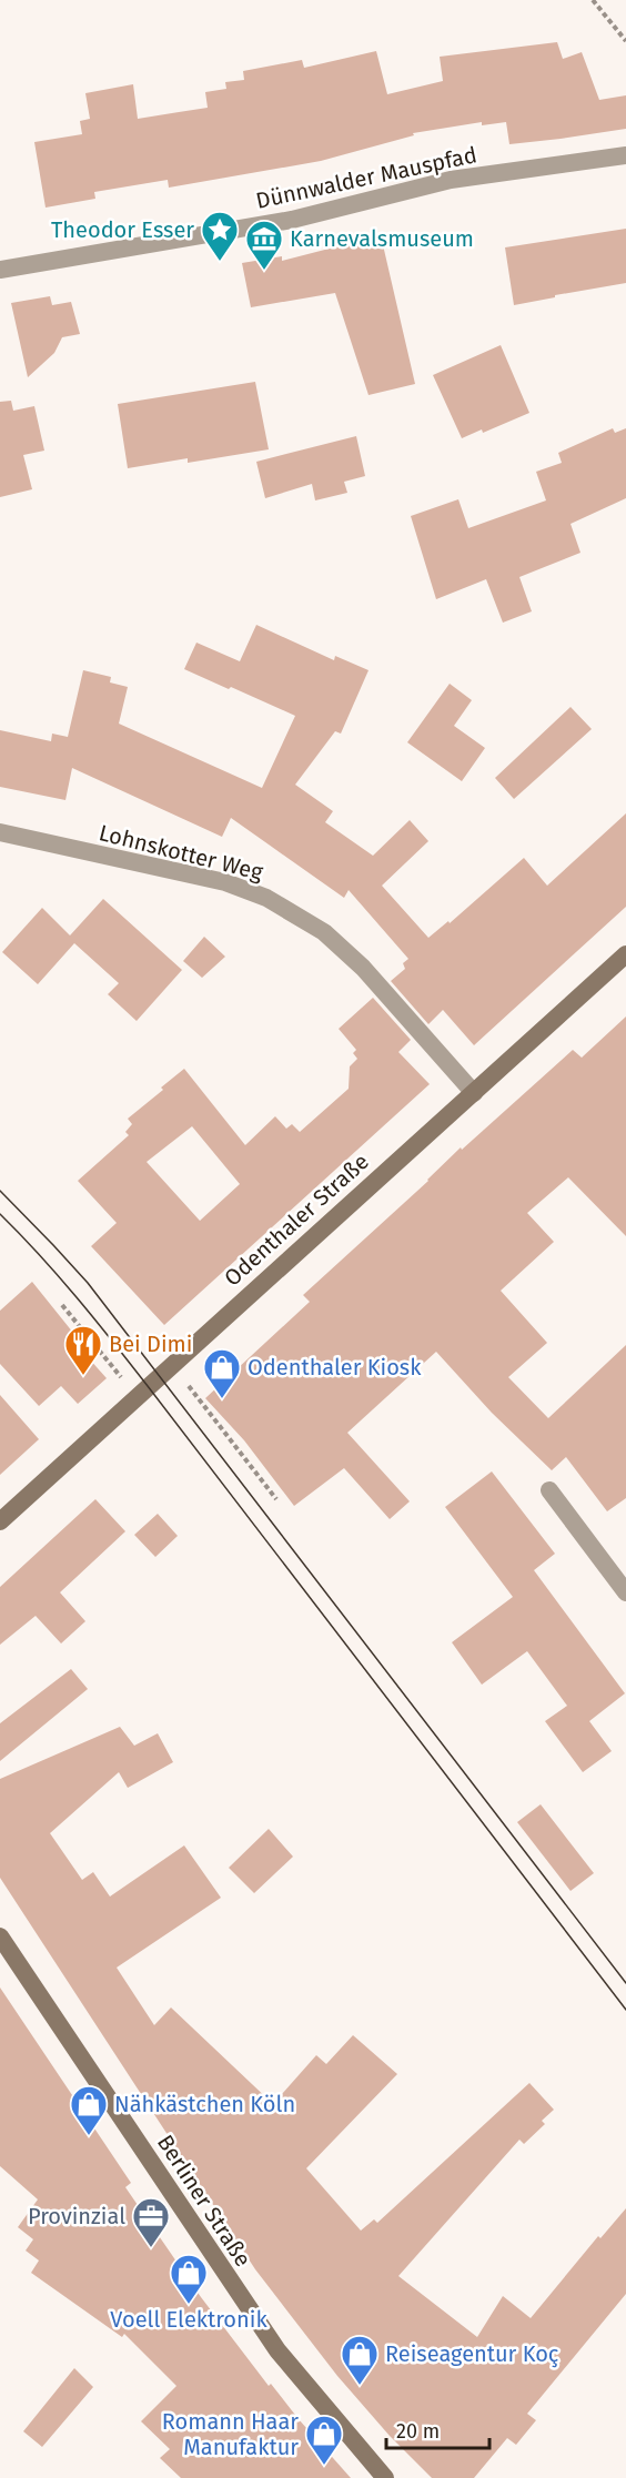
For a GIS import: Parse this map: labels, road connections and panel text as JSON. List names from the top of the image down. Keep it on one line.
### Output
{"streets":{"main road":["Odenthaler Straße","Berliner Straße"],"street":["Dünnwalder Mauspfad","Lohnskotter Weg"]},"crossings":[["Lohnskotter Weg","Odenthaler Straße"]],"places":{"place":["Theodor Esser"],"museum":["Karnevalsmuseum"],"restaurant":["Bei Dimi"],"shop":["Odenthaler Kiosk","Nähkästchen Köln","Voell Elektronik","Reiseagentur Koç","Romann Haar Manufaktur"],"office":["Provinzial"]},"scale_bar":"20 m"}
